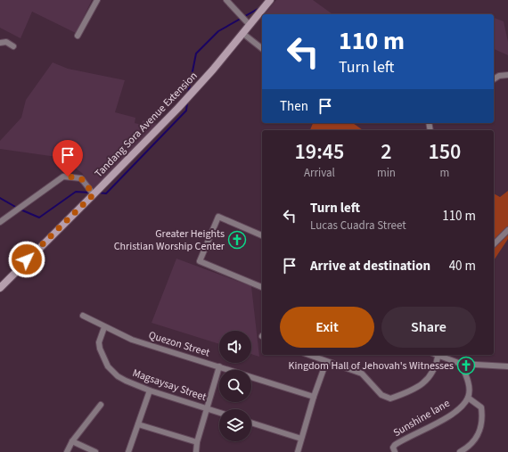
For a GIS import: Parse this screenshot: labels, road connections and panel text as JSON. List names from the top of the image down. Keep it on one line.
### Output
{"streets":{"main road":["Tandang Sora Avenue Extension"],"street":["Quezon Street","Magsaysay Street","Sunshine lane"]},"crossings":[["Quezon Street","Magsaysay Street"]],"places":{"church":["Greater Heights Christian Worship Center","Kingdom Hall of Jehovah's Witnesses"]},"page":{"turn":["110 m","Turn left"],"then":"Then","eta":["19:45","Arrival","2","min","150","m"],"list":[{"name":"Turn left","note":"Lucas Cuadra Street","value":"110 m"},{"name":"Arrive at destination","value":"40 m"}],"buttons":["Exit","Share"]}}
